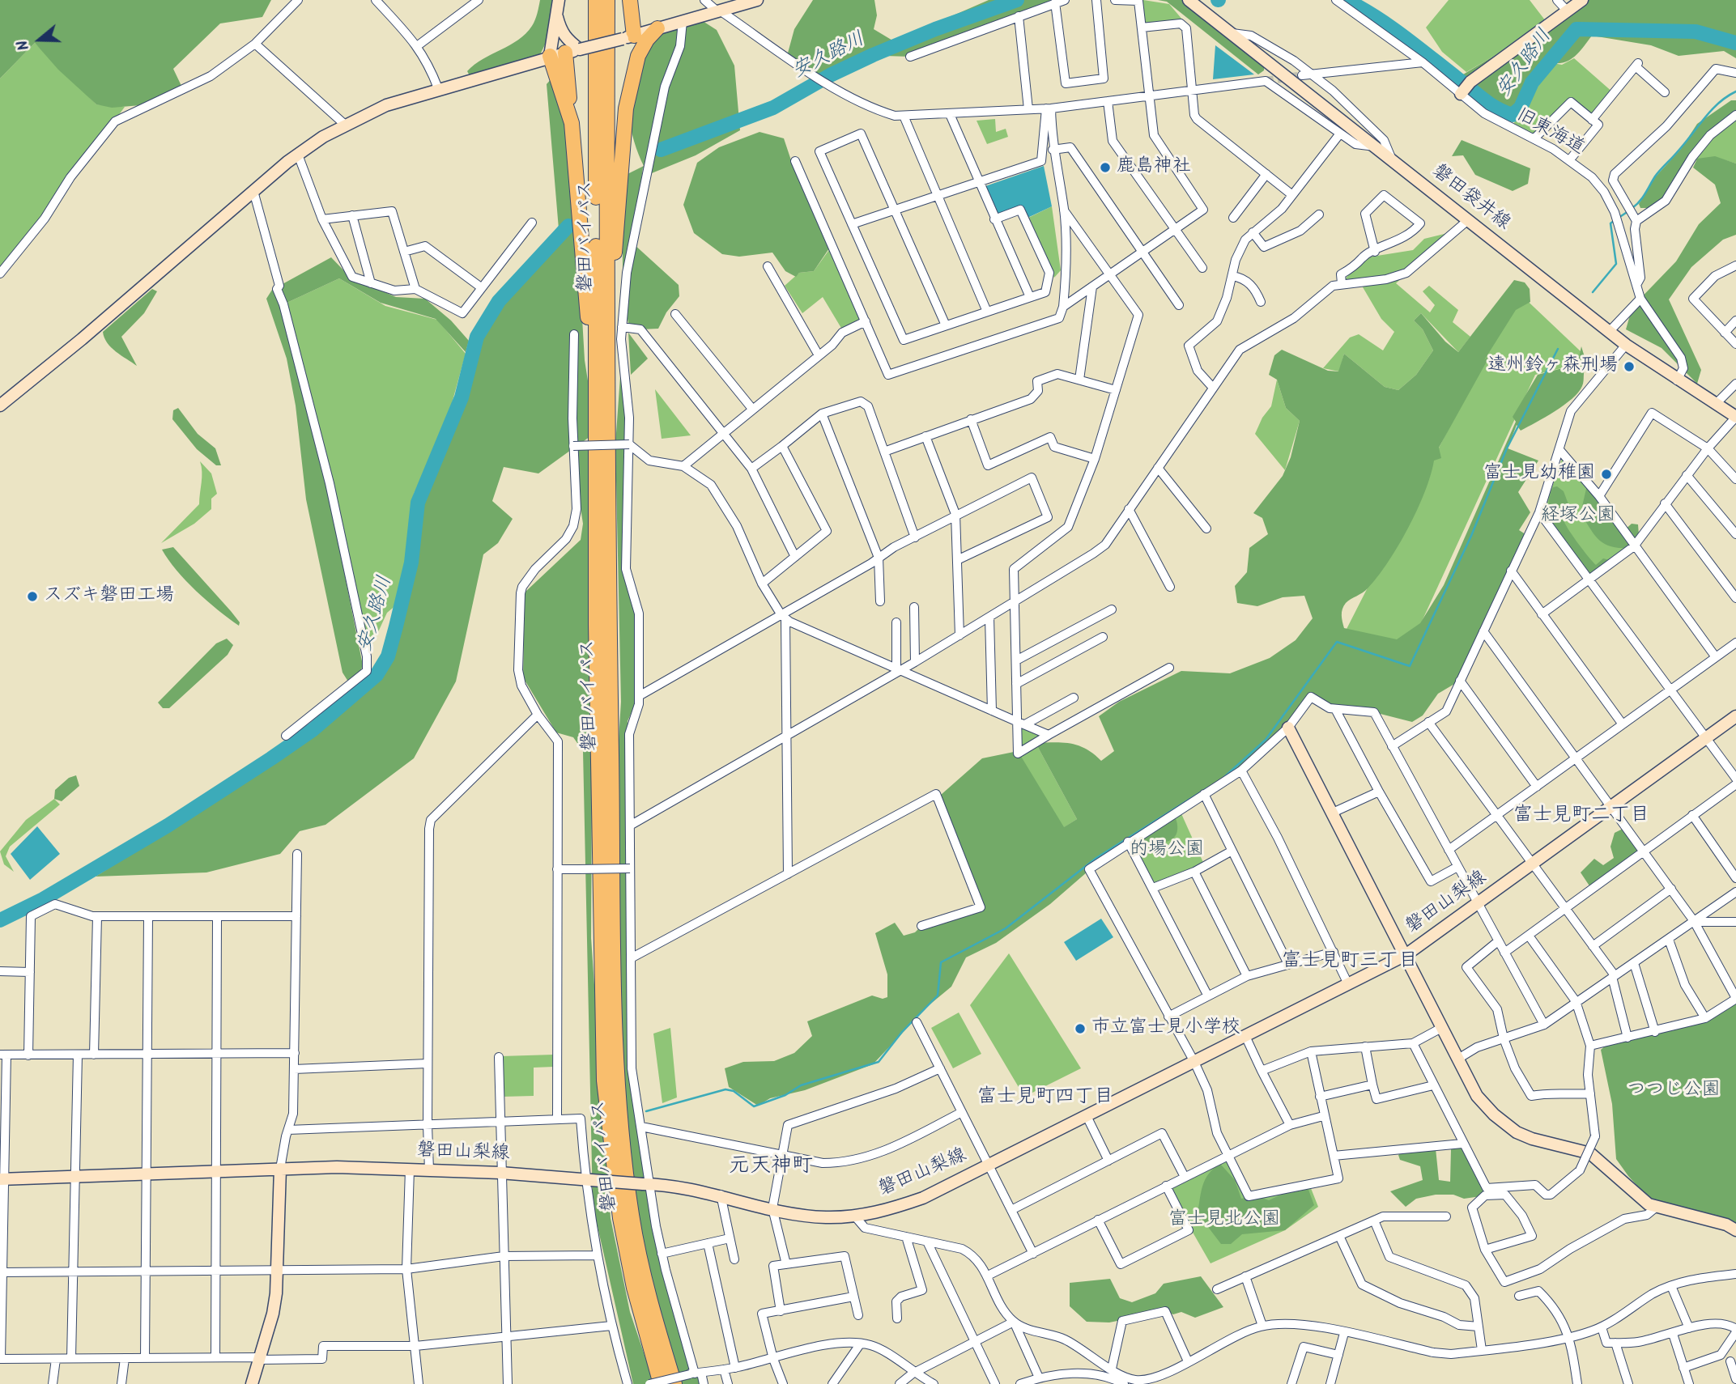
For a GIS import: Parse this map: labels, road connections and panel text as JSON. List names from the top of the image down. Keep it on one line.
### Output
{"streets":{"highway":["磐田バイパス"],"main road":["磐田袋井線","磐田山梨線"],"street":["旧東海道"]},"crossings":[["旧東海道","磐田袋井線"]],"districts":["富士見町二丁目","富士見町三丁目","富士見町四丁目","元天神町"],"water":["安久路川"],"parks":["経塚公園","的場公園","つつじ公園","富士見北公園"],"places":["鹿島神社","遠州鈴ヶ森刑場","富士見幼稚園","スズキ磐田工場","市立富士見小学校"],"north":"left"}
